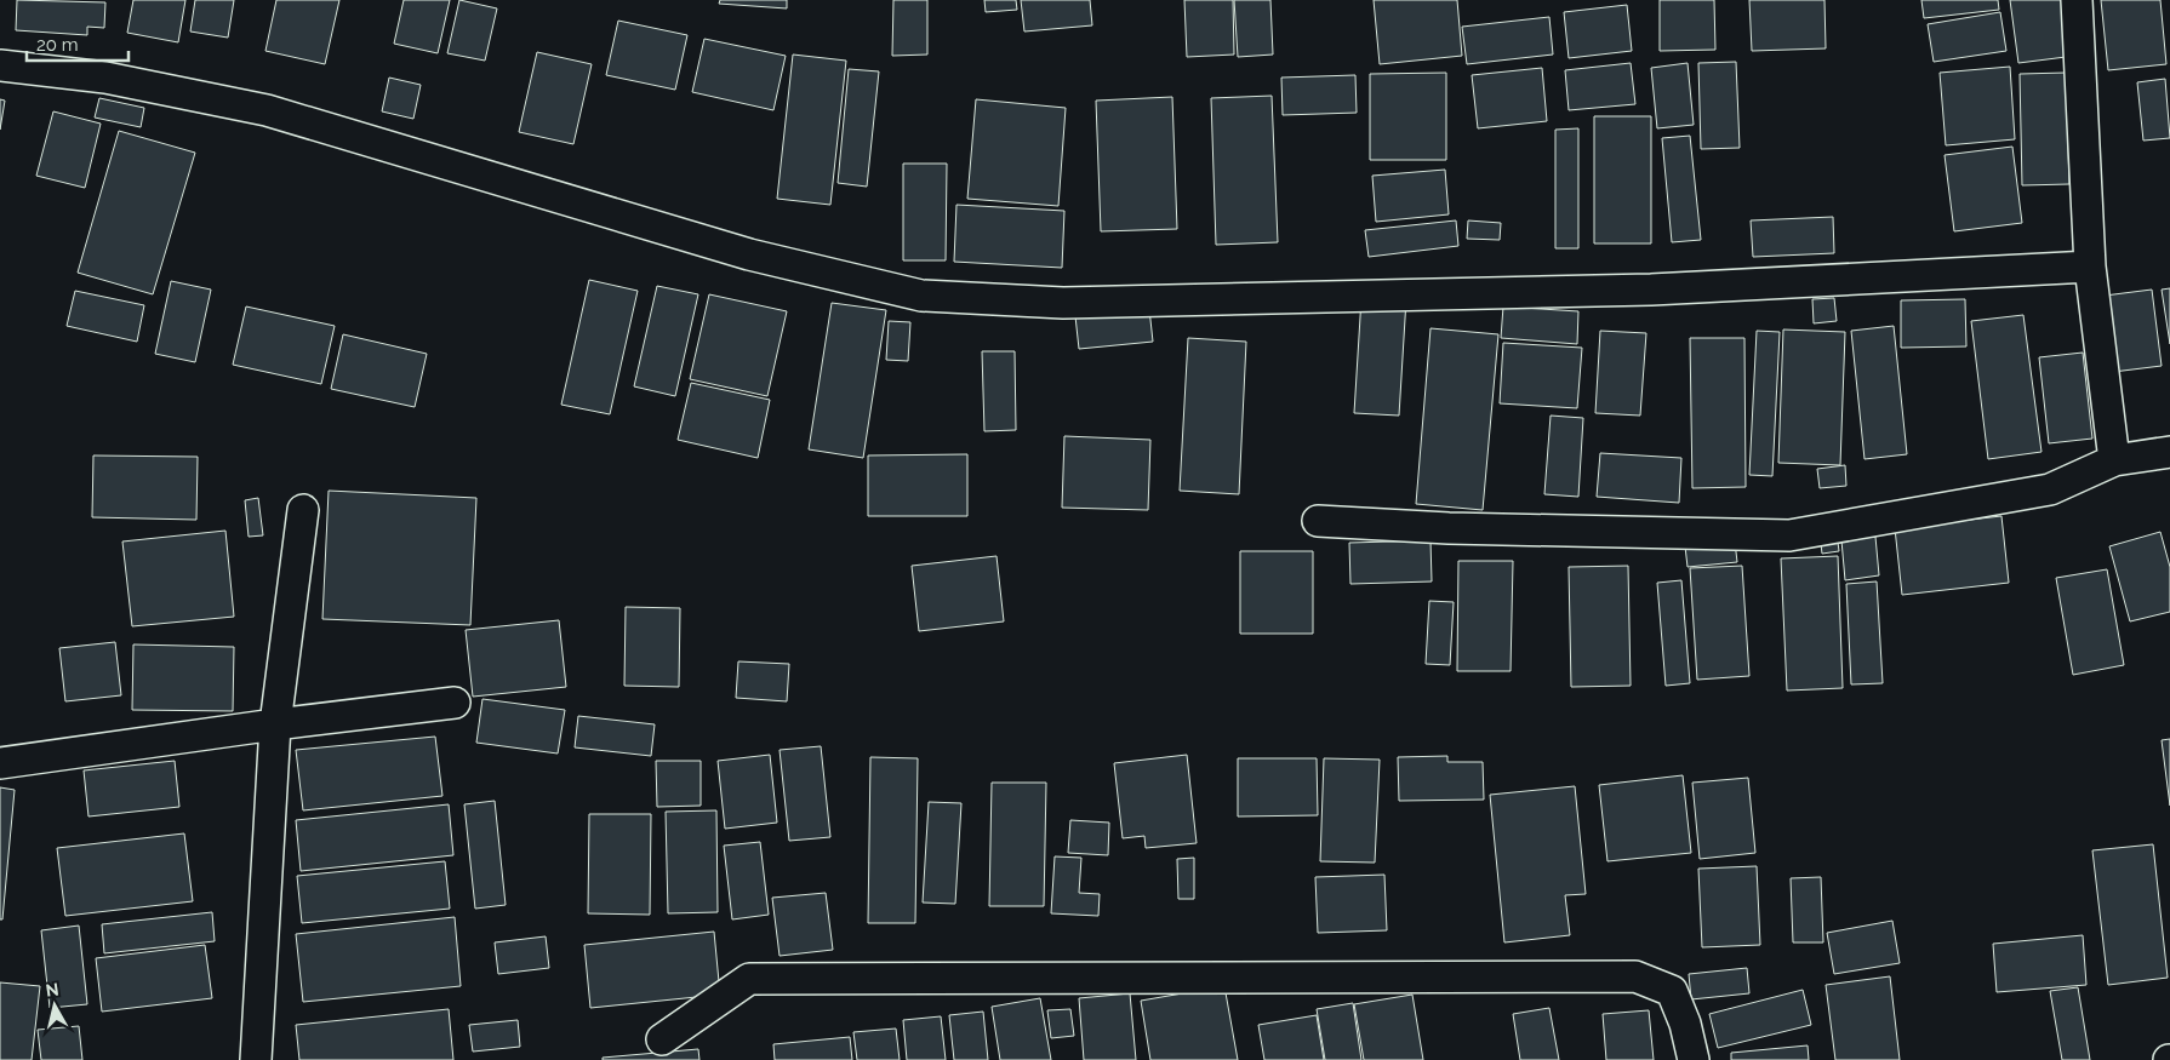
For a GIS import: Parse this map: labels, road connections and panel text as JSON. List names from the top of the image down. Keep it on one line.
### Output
{"scale_bar":"20 m","north":"top"}
